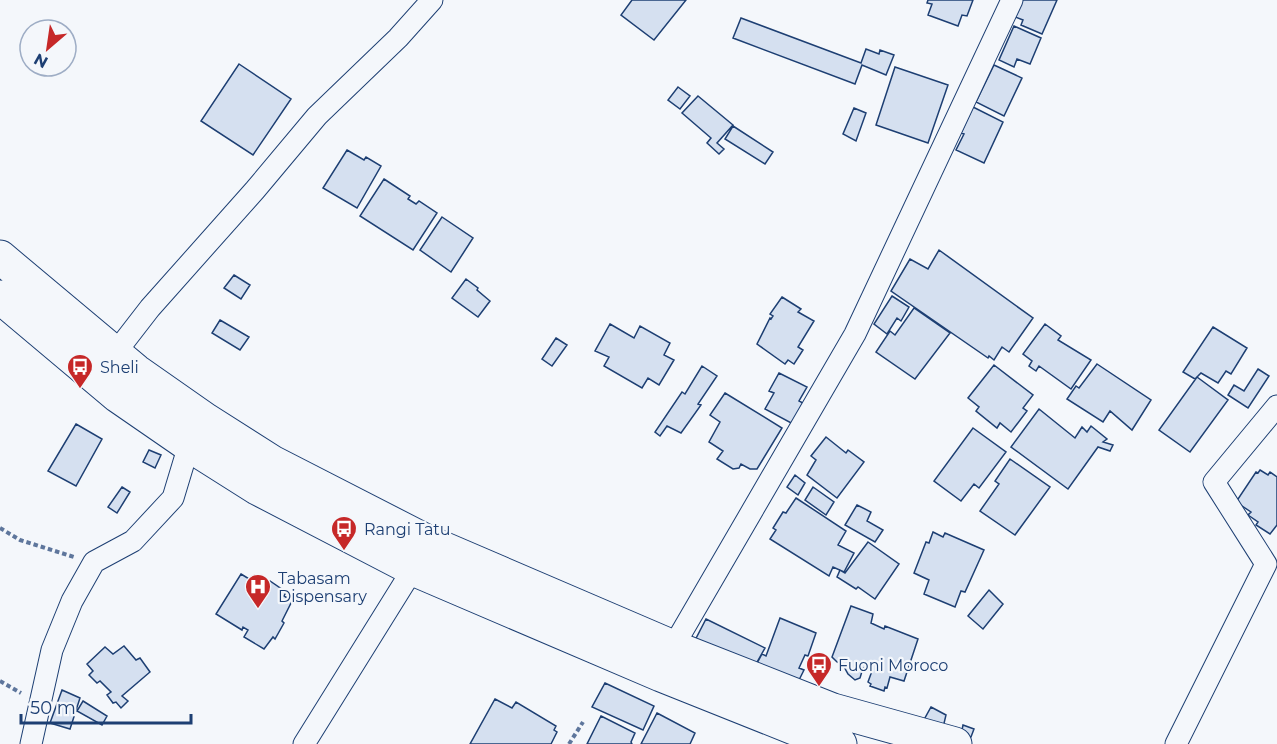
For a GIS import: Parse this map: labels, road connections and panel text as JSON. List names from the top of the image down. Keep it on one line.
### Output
{"places":{"bus stop":["Sheli","Rangi Tatu","Fuoni Moroco"],"hospital":["Tabasam Dispensary"]},"scale_bar":"50 m","north":"bottom left"}
